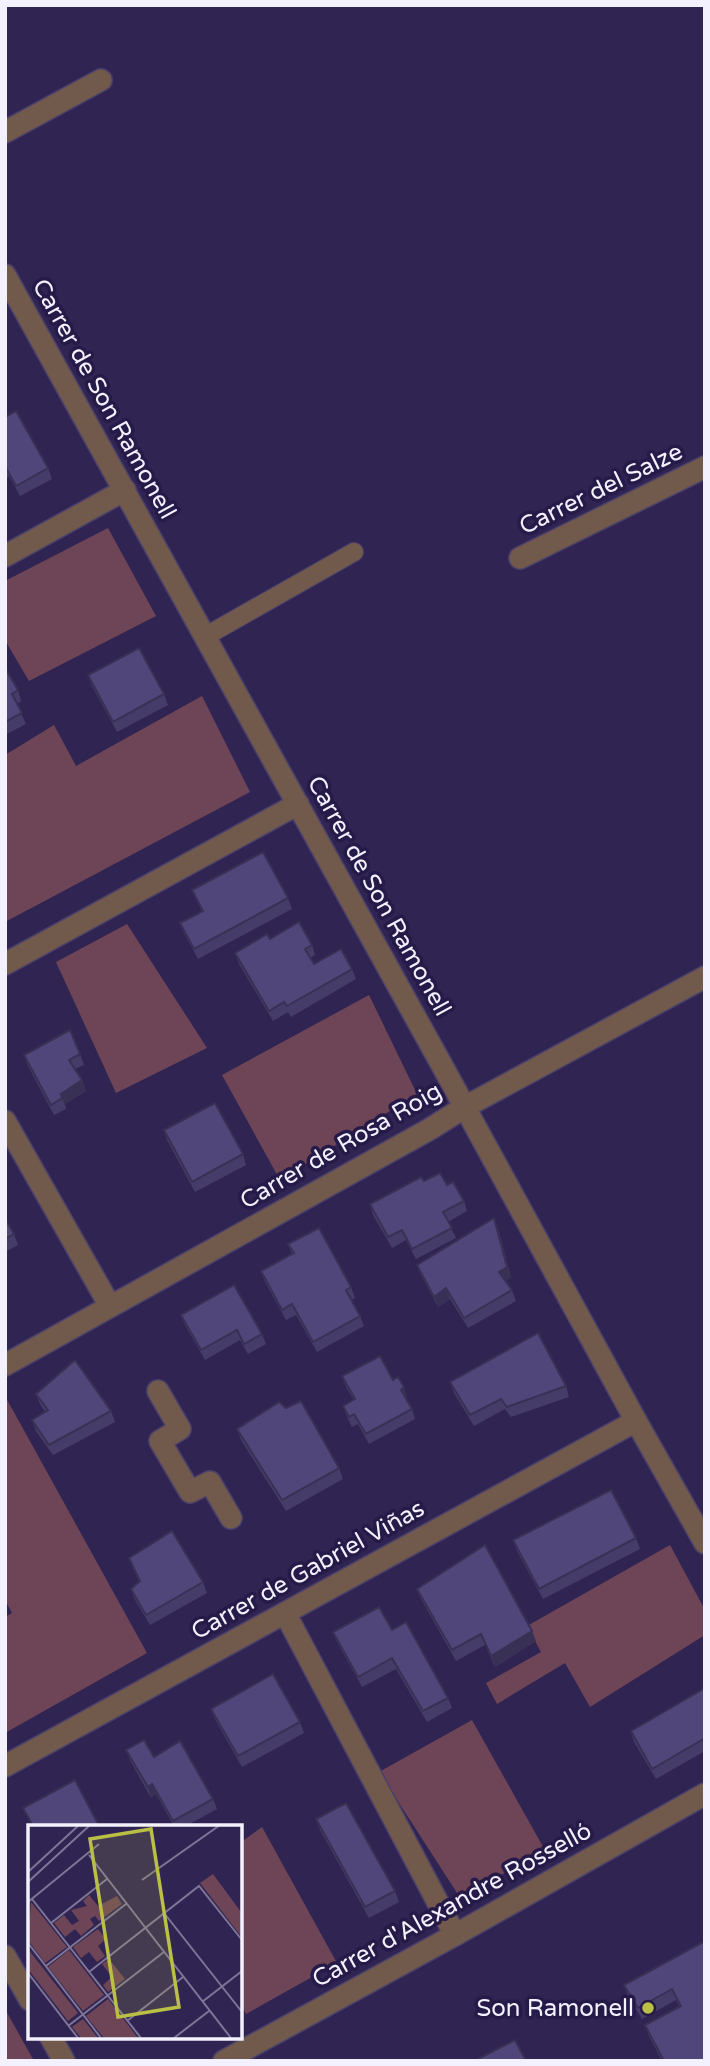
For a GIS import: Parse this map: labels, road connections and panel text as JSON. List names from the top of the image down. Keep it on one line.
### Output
{"streets":{"street":["Carrer de Son Ramonell","Carrer del Salze","Carrer de Rosa Roig","Carrer de Gabriel Viñas","Carrer d'Alexandre Rosselló"]},"crossings":[["Carrer de Son Ramonell","Carrer de Rosa Roig"],["Carrer de Son Ramonell","Carrer de Gabriel Viñas"]],"places":["Son Ramonell"]}
